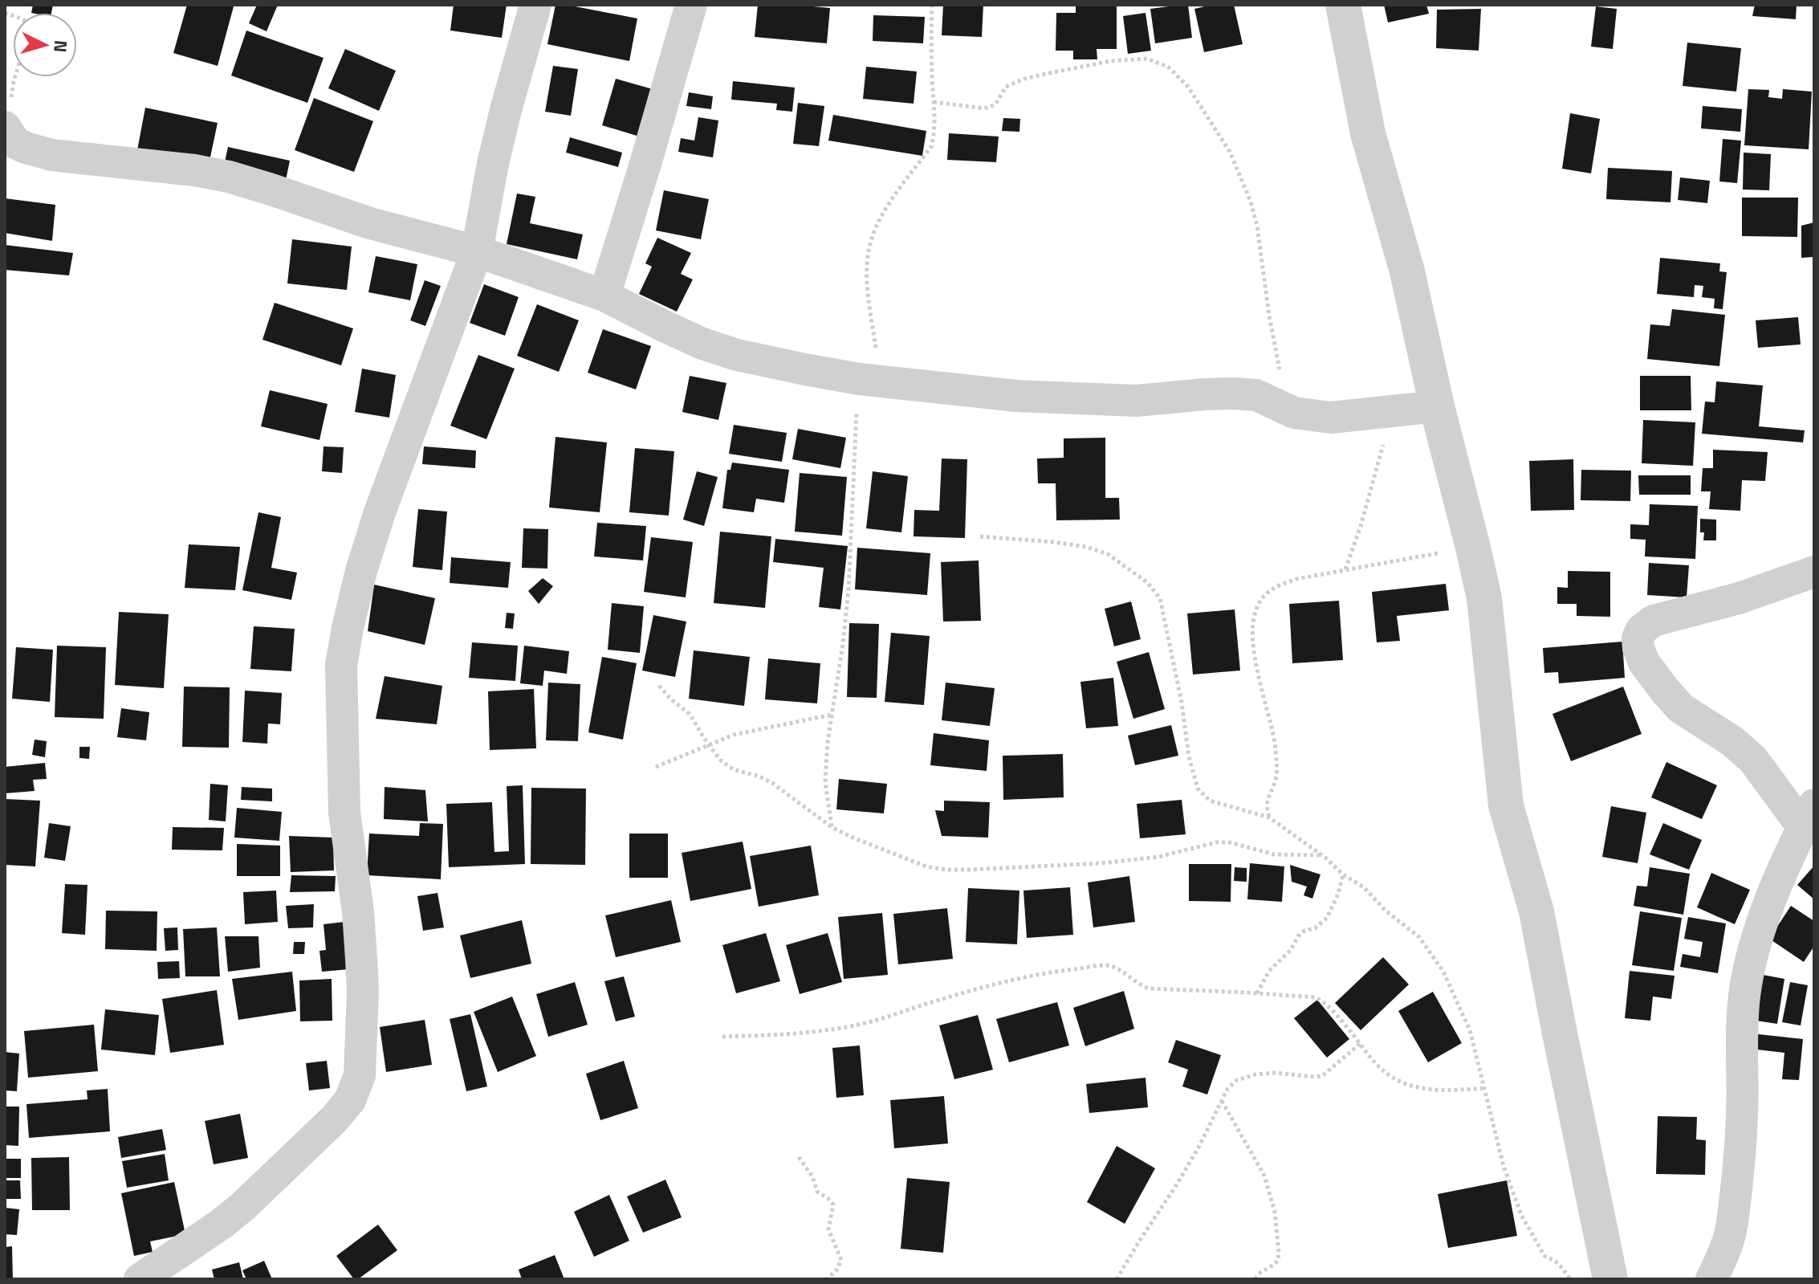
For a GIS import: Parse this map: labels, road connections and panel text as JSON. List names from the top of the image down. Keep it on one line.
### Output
{"north":"right"}
